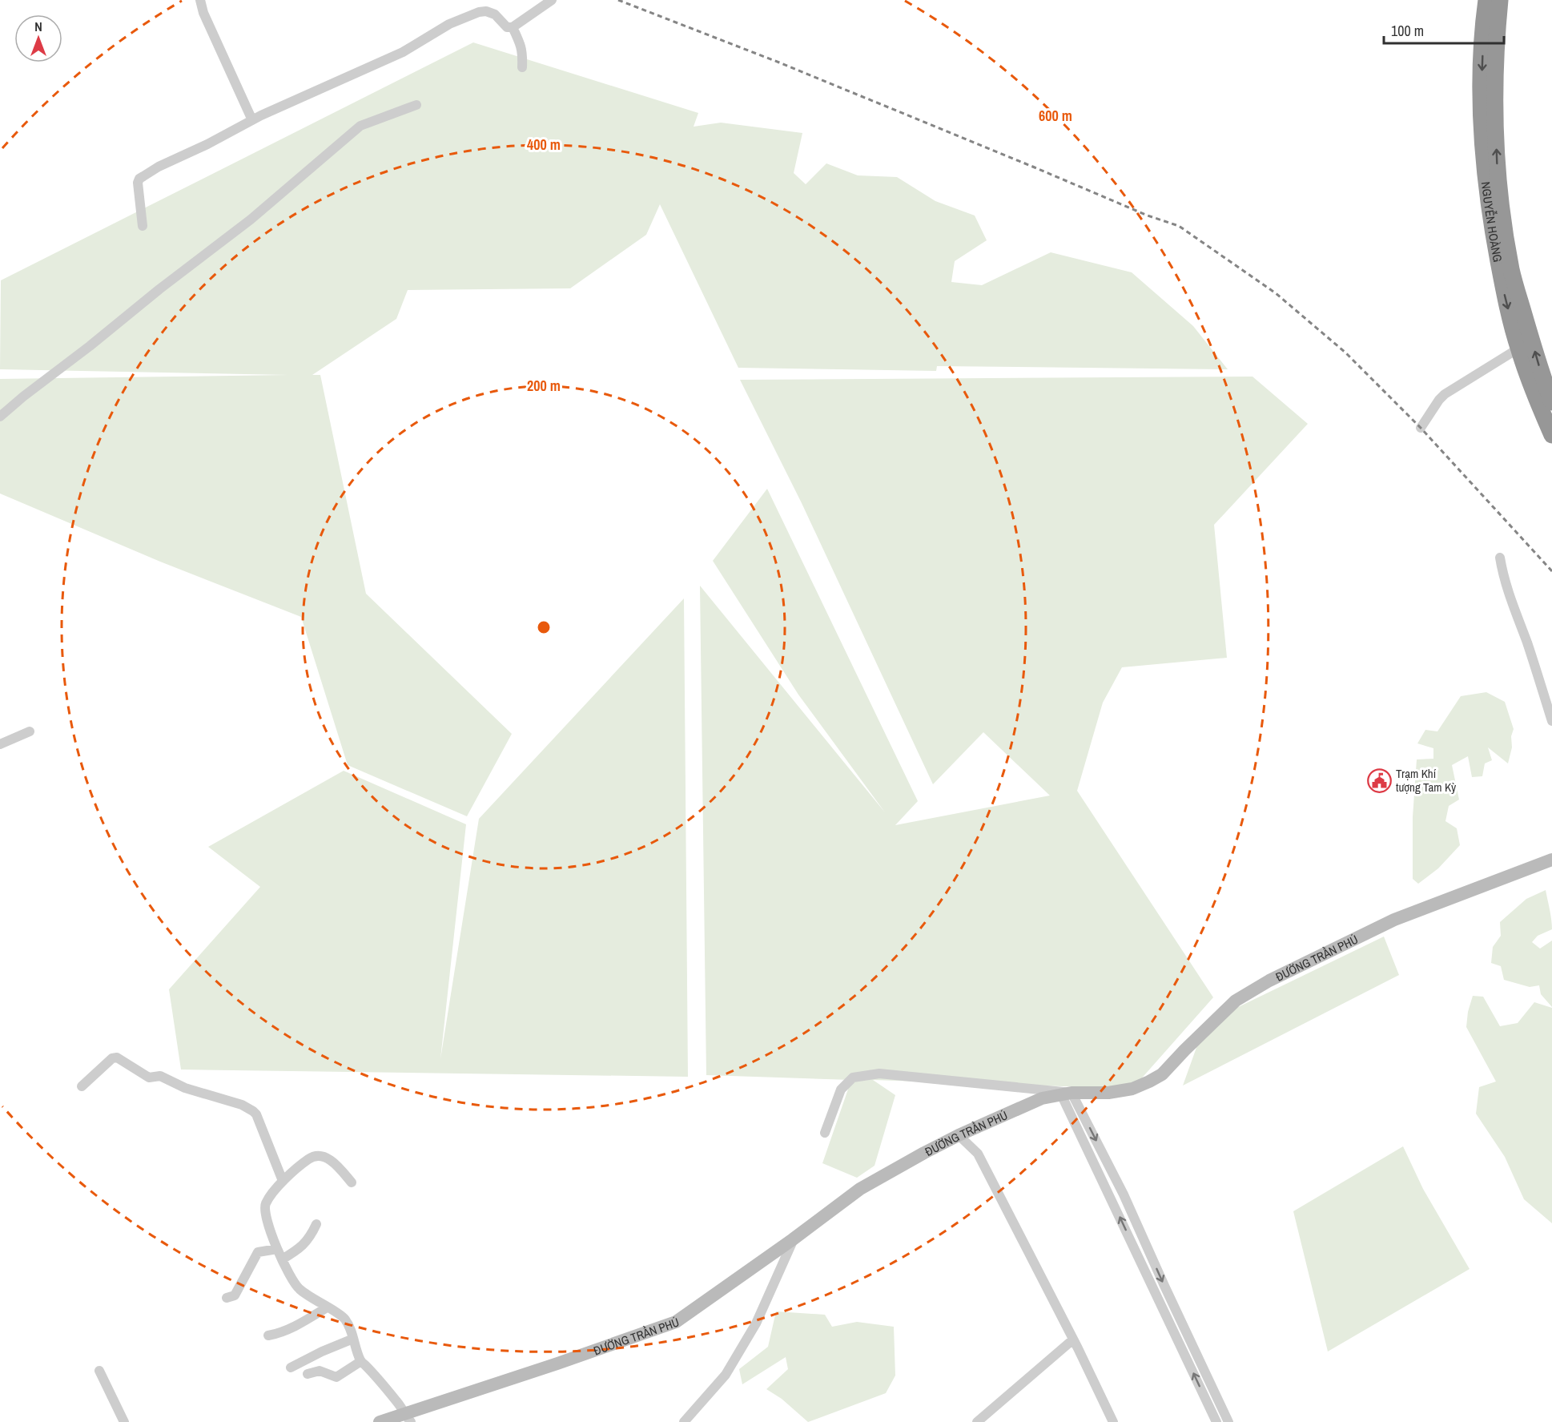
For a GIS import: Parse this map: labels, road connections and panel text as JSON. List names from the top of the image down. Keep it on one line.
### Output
{"streets":{"highway":["NGUYỄN HOÀNG"],"main road":["ĐƯỜNG TRẦN PHÚ"]},"places":{"public building":["Trạm Khí tượng Tam Kỳ"]},"scale_bar":"100 m","north":"top","rings":["600 m","400 m","200 m"]}
